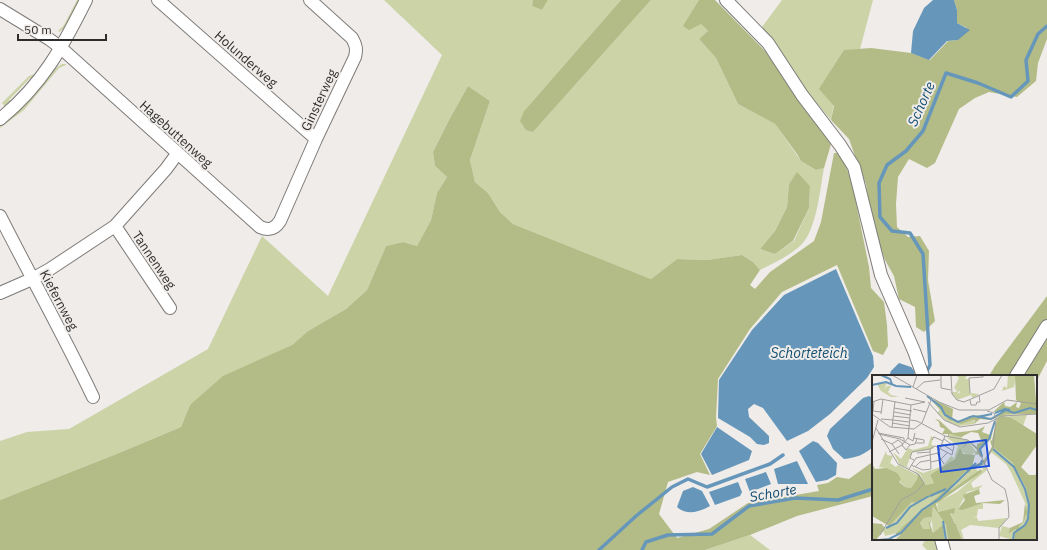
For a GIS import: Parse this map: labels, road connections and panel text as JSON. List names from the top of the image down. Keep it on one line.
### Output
{"streets":{"street":["Holunderweg","Ginsterweg","Hagebuttenweg","Tannenweg","Kiefernweg"]},"crossings":[["Holunderweg","Ginsterweg"],["Ginsterweg","Hagebuttenweg"],["Hagebuttenweg","Tannenweg"],["Tannenweg","Kiefernweg"]],"water":["Schorte","Schorteteich"],"scale_bar":"50 m"}
